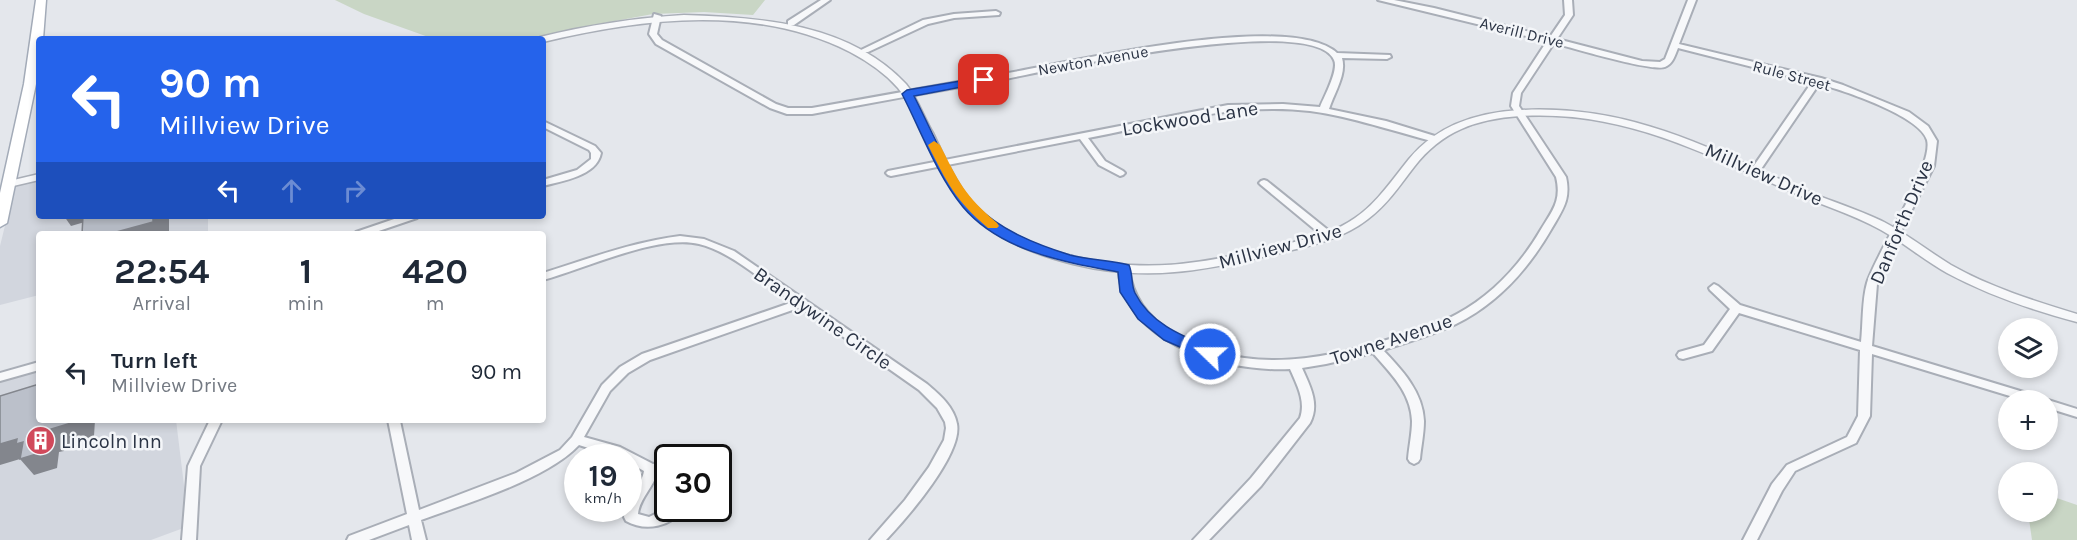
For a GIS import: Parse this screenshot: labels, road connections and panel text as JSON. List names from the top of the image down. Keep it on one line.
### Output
{"streets":{"street":["Averill Drive","Newton Avenue","Rule Street","Lockwood Lane","Millview Drive","Danforth Drive","Brandywine Circle","Towne Avenue"]},"crossings":[["Averill Drive","Rule Street"],["Newton Avenue","Millview Drive"],["Rule Street","Danforth Drive"],["Lockwood Lane","Millview Drive"],["Millview Drive","Danforth Drive"],["Millview Drive","Towne Avenue"]],"places":{"building":["Lincoln Inn"]},"page":{"turn":["90 m","Millview Drive"],"eta":["22:54","Arrival","1","min","420","m"],"map_buttons":["+","−"],"list":[{"name":"Turn left","note":"Millview Drive","value":"90 m"}],"speed":"19 km/h","limit":"30"}}
